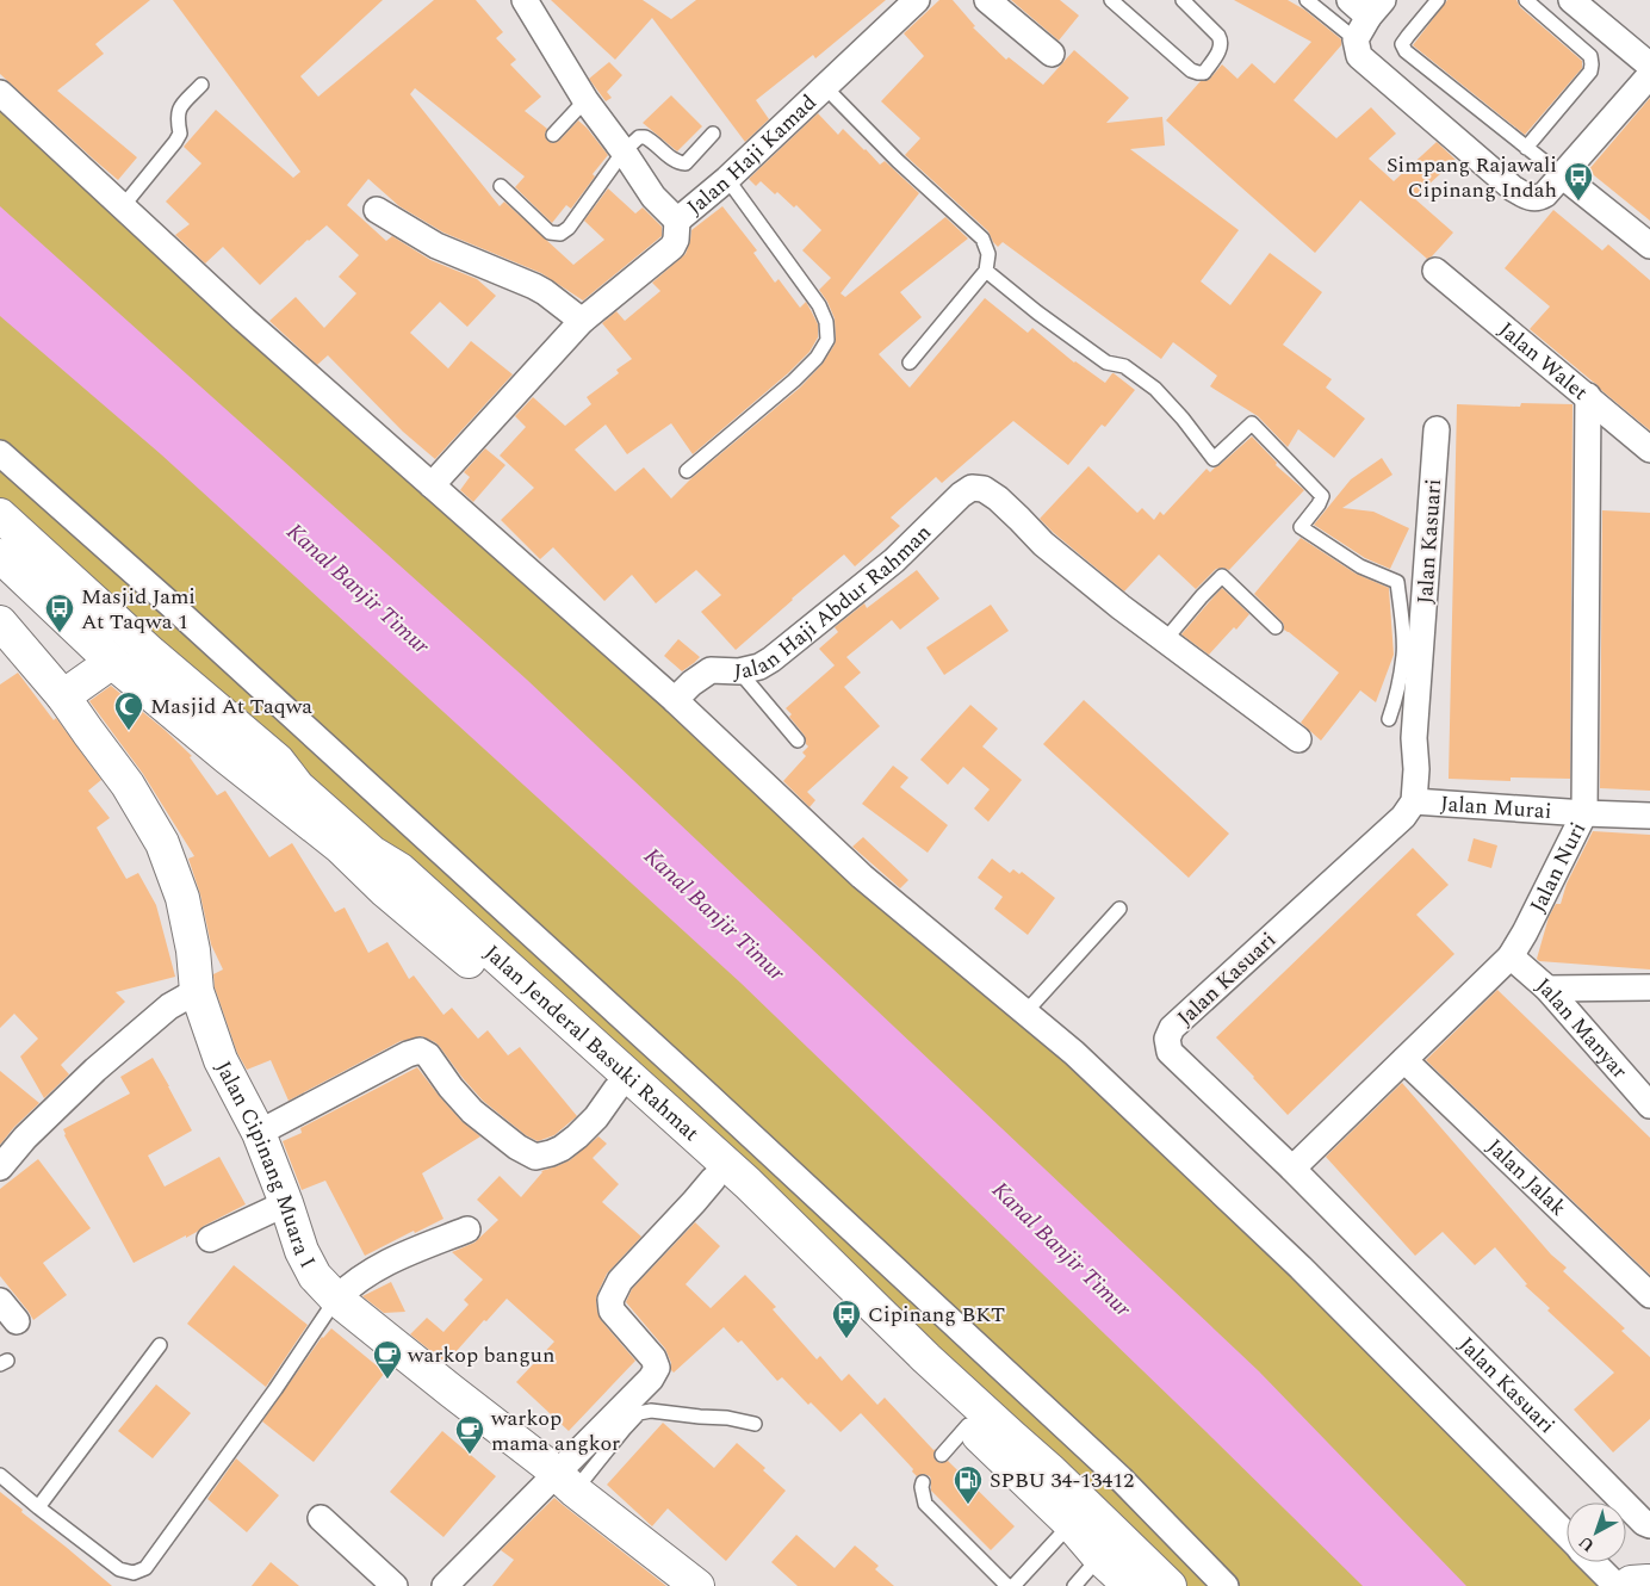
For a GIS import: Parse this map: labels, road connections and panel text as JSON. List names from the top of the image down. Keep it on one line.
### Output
{"streets":{"main road":["Jalan Jenderal Basuki Rahmat","Jalan Cipinang Muara I"],"street":["Jalan Haji Kamad","Jalan Walet","Jalan Kasuari","Jalan Haji Abdur Rahman","Jalan Murai","Jalan Nuri","Jalan Manyar","Jalan Jalak"]},"crossings":[["Jalan Walet","Jalan Nuri"],["Jalan Kasuari","Jalan Murai"],["Jalan Kasuari","Jalan Nuri"],["Jalan Murai","Jalan Nuri"],["Jalan Nuri","Jalan Manyar"],["Jalan Nuri","Jalan Jalak"]],"water":["Kanal Banjir Timur"],"places":{"bus stop":["Simpang Rajawali Cipinang Indah","Masjid Jami At Taqwa 1","Cipinang BKT"],"mosque":["Masjid At Taqwa"],"cafe":["warkop bangun","warkop mama angkor"],"fuel station":["SPBU 34-13412"]},"north":"bottom left"}
